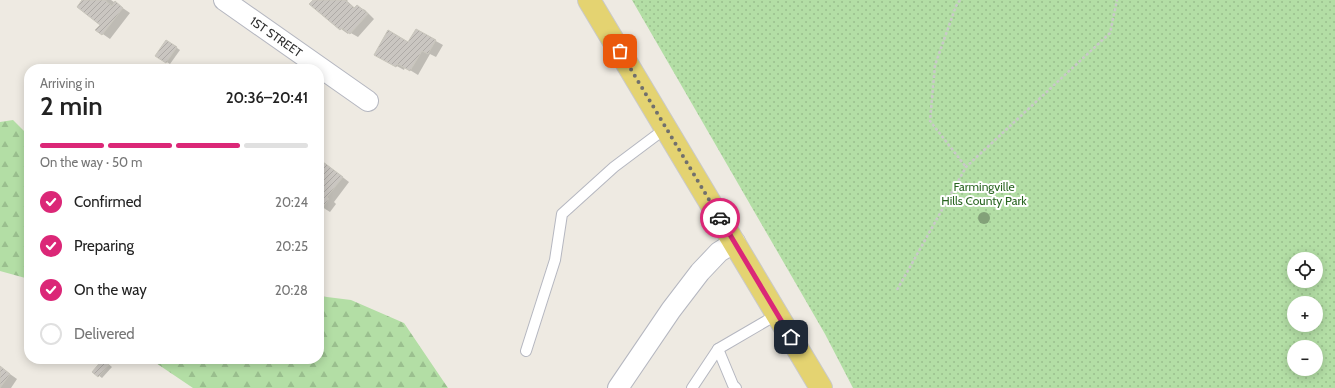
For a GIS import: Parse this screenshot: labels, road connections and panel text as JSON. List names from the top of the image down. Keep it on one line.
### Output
{"streets":{"street":["1ST STREET"]},"parks":["Farmingville Hills County Park"],"page":{"heading":["2 min","Arriving in","20:36–20:41"],"bar":"On the way · 50 m","list":[["Confirmed","20:24"],["Preparing","20:25"],["On the way","20:28"],"Delivered"],"map_buttons":["+","−"]}}
